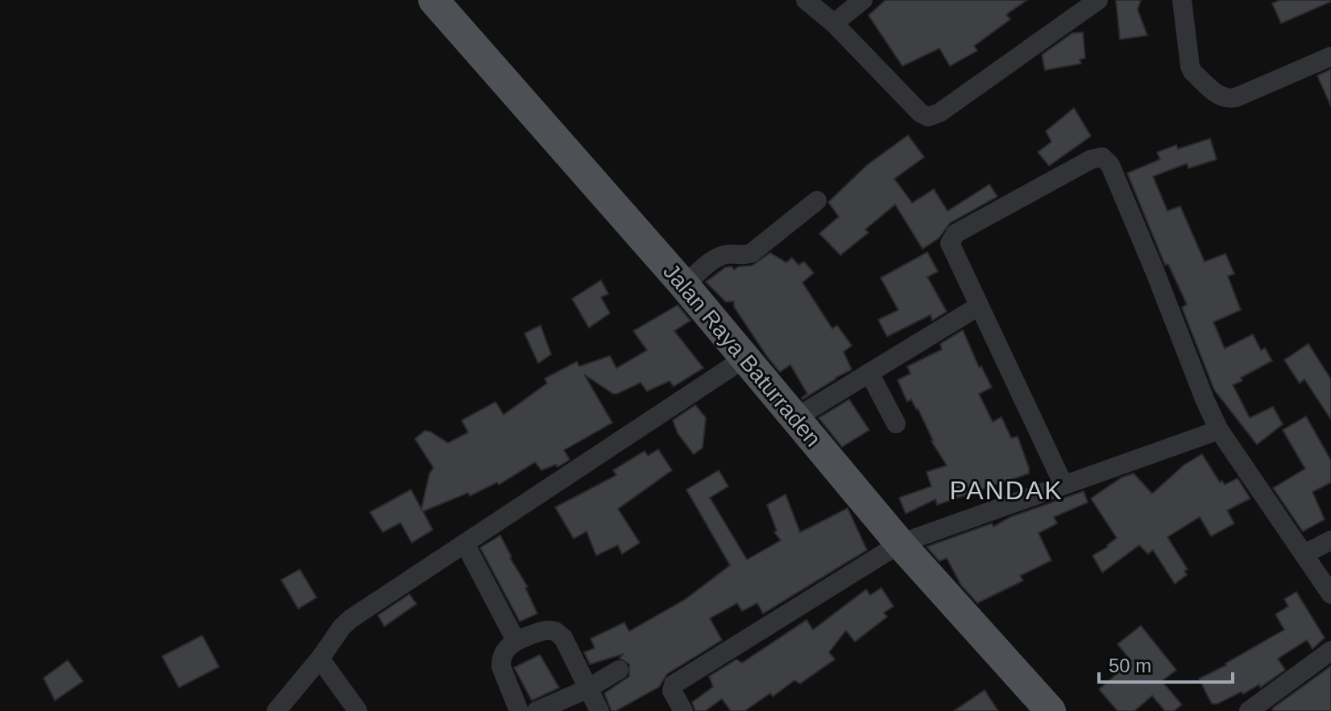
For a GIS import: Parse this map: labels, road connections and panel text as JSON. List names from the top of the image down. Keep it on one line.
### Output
{"streets":{"main road":["Jalan Raya Baturraden"]},"districts":["PANDAK"],"scale_bar":"50 m"}
